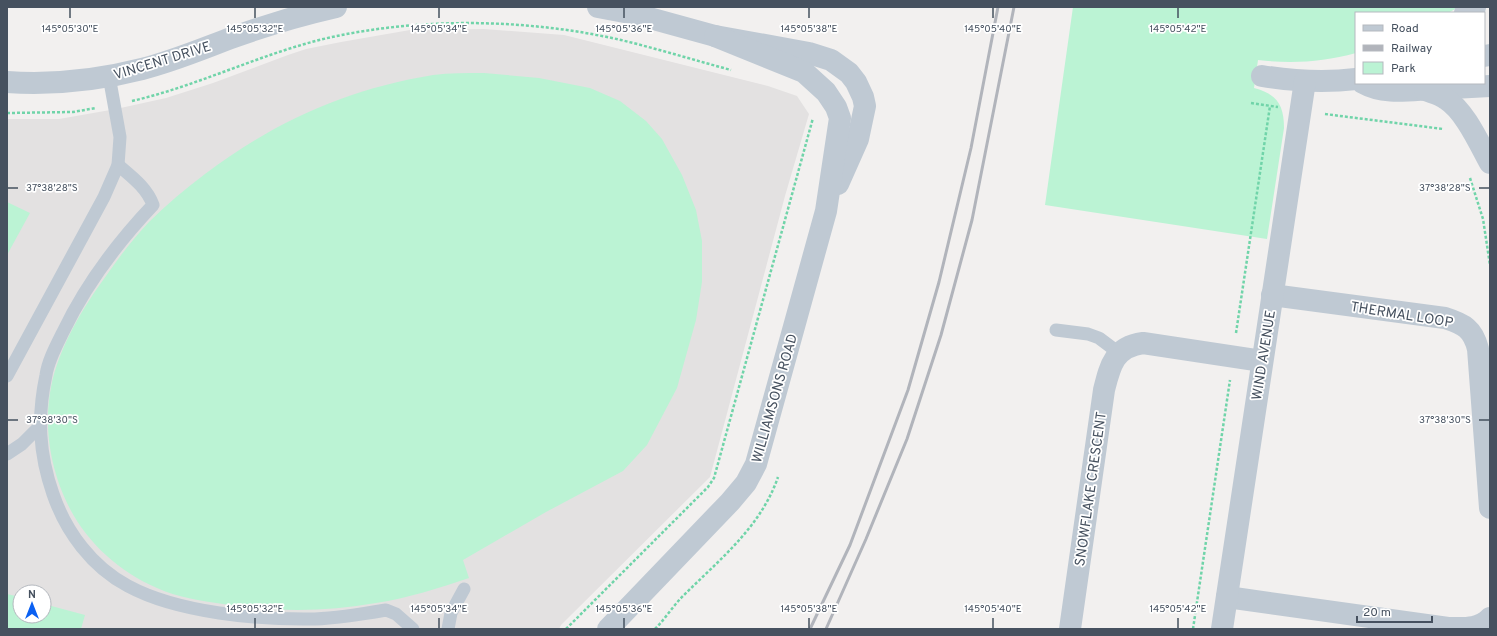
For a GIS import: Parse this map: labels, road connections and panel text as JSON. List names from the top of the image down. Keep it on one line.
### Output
{"streets":{"street":["VINCENT DRIVE","THERMAL LOOP","WIND AVENUE","WILLIAMSONS ROAD","SNOWFLAKE CRESCENT"]},"crossings":[["THERMAL LOOP","WIND AVENUE"]],"legend":["Road","Railway","Park"],"scale_bar":"20 m","north":"top","coordinates":["145°05'30\"E","145°05'32\"E","145°05'34\"E","145°05'36\"E","145°05'38\"E","145°05'40\"E","145°05'42\"E","37°38'28\"S","37°38'30\"S"]}
